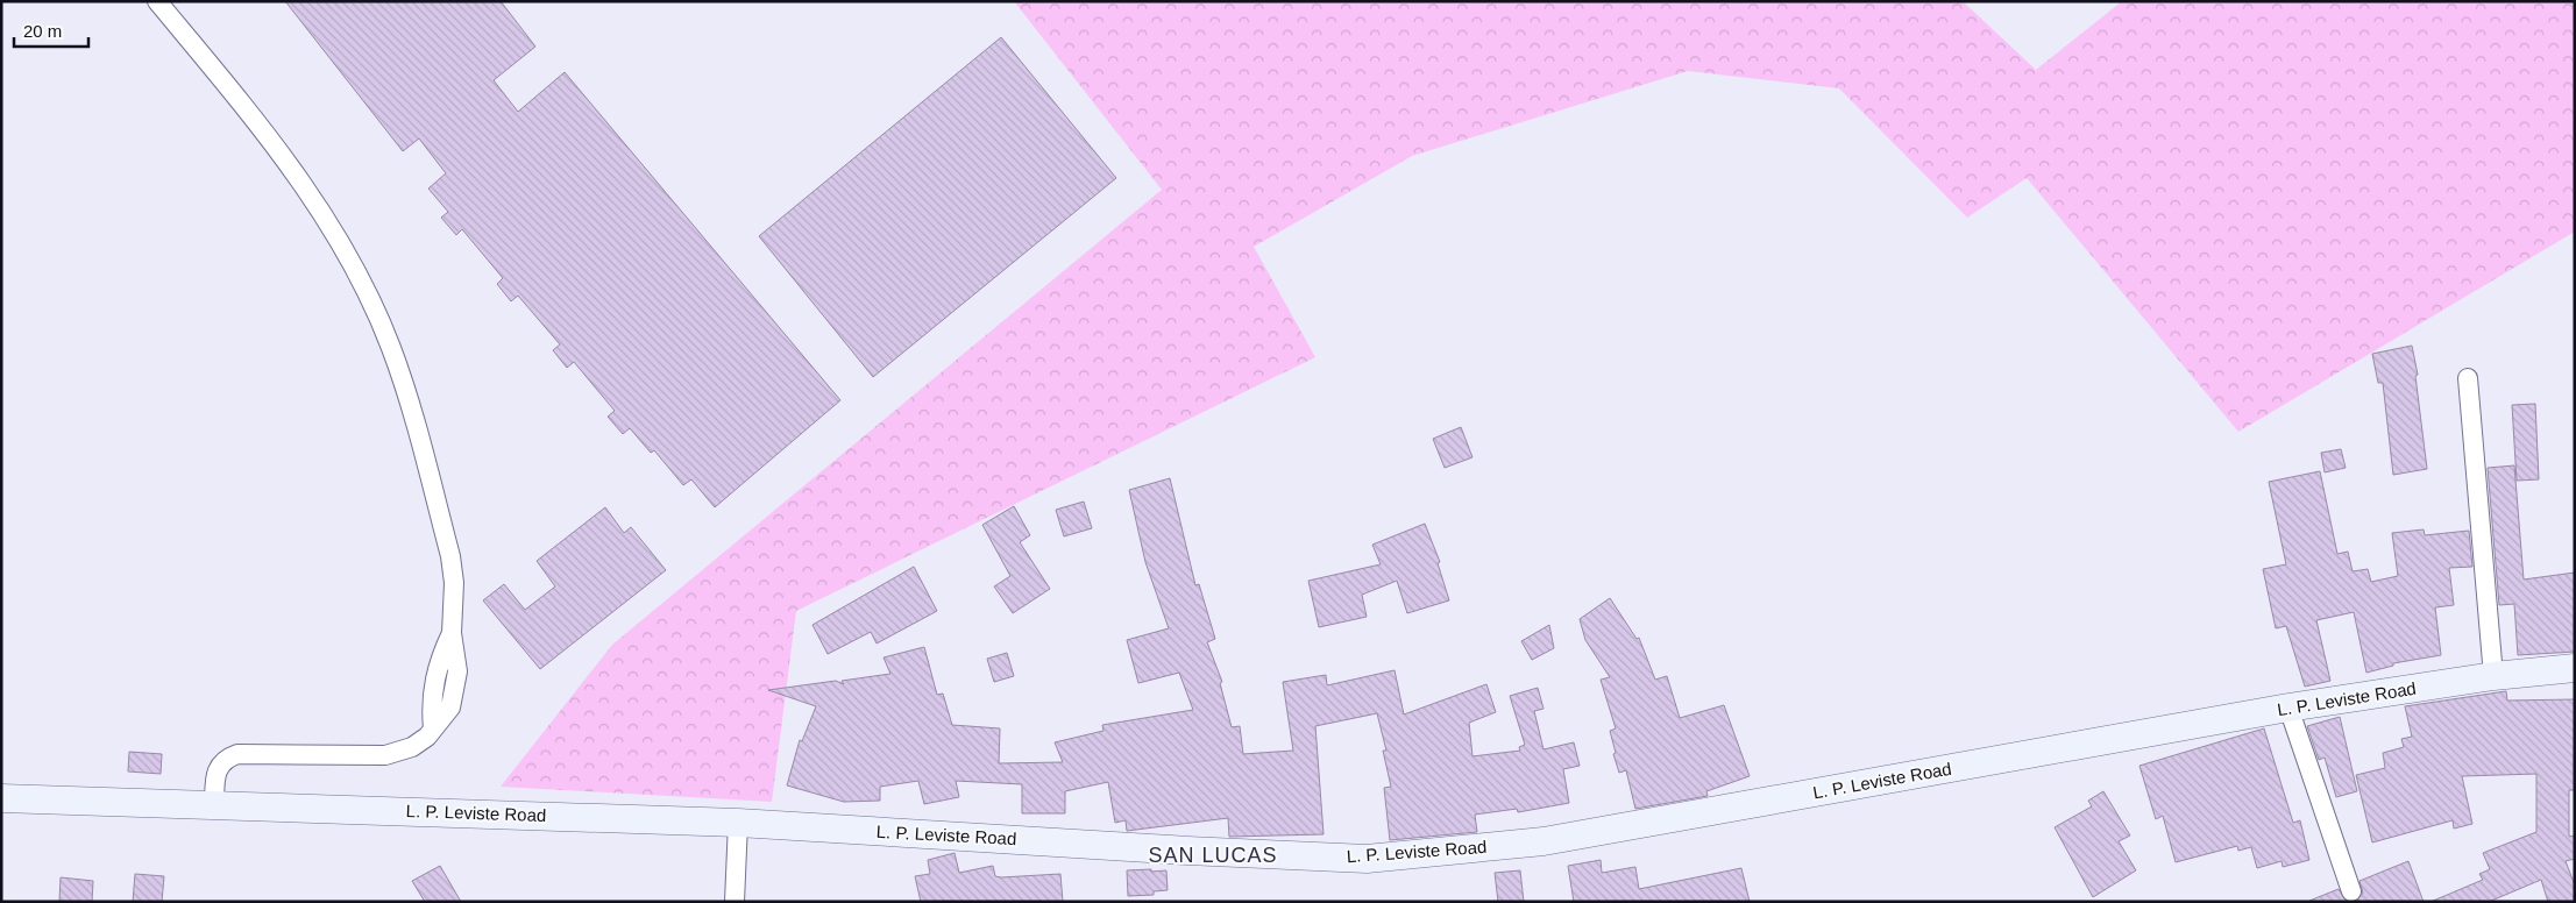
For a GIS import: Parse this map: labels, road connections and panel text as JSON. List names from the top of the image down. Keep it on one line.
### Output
{"streets":{"main road":["L. P. Leviste Road"]},"districts":["SAN LUCAS"],"scale_bar":"20 m"}
